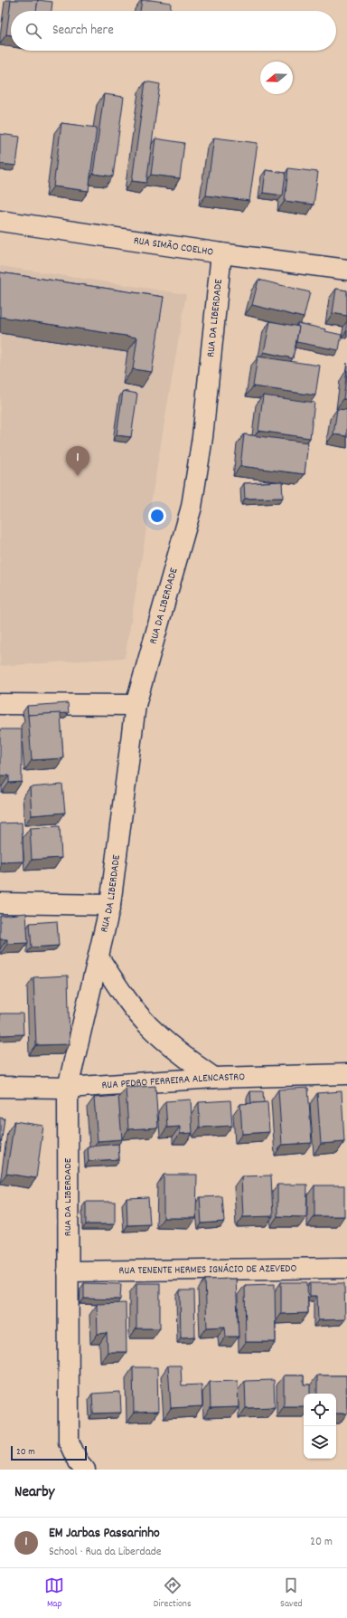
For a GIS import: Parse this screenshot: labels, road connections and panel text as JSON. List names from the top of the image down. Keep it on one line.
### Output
{"streets":{"street":["RUA SIMÃO COELHO","RUA DA LIBERDADE","RUA PEDRO FERREIRA ALENCASTRO","RUA TENENTE HERMES IGNÁCIO DE AZEVEDO"]},"crossings":[["RUA SIMÃO COELHO","RUA DA LIBERDADE"],["RUA DA LIBERDADE","RUA PEDRO FERREIRA ALENCASTRO"],["RUA DA LIBERDADE","RUA TENENTE HERMES IGNÁCIO DE AZEVEDO"]],"scale_bar":"20 m","north":"left","page":{"search":"Search here","pins":"1","scale":"20 m","heading":"Nearby","list":[{"mark":"1","name":"EM Jarbas Passarinho","note":"School · Rua da Liberdade","value":"20 m"}],"nav":["Map","Directions","Saved"]}}
